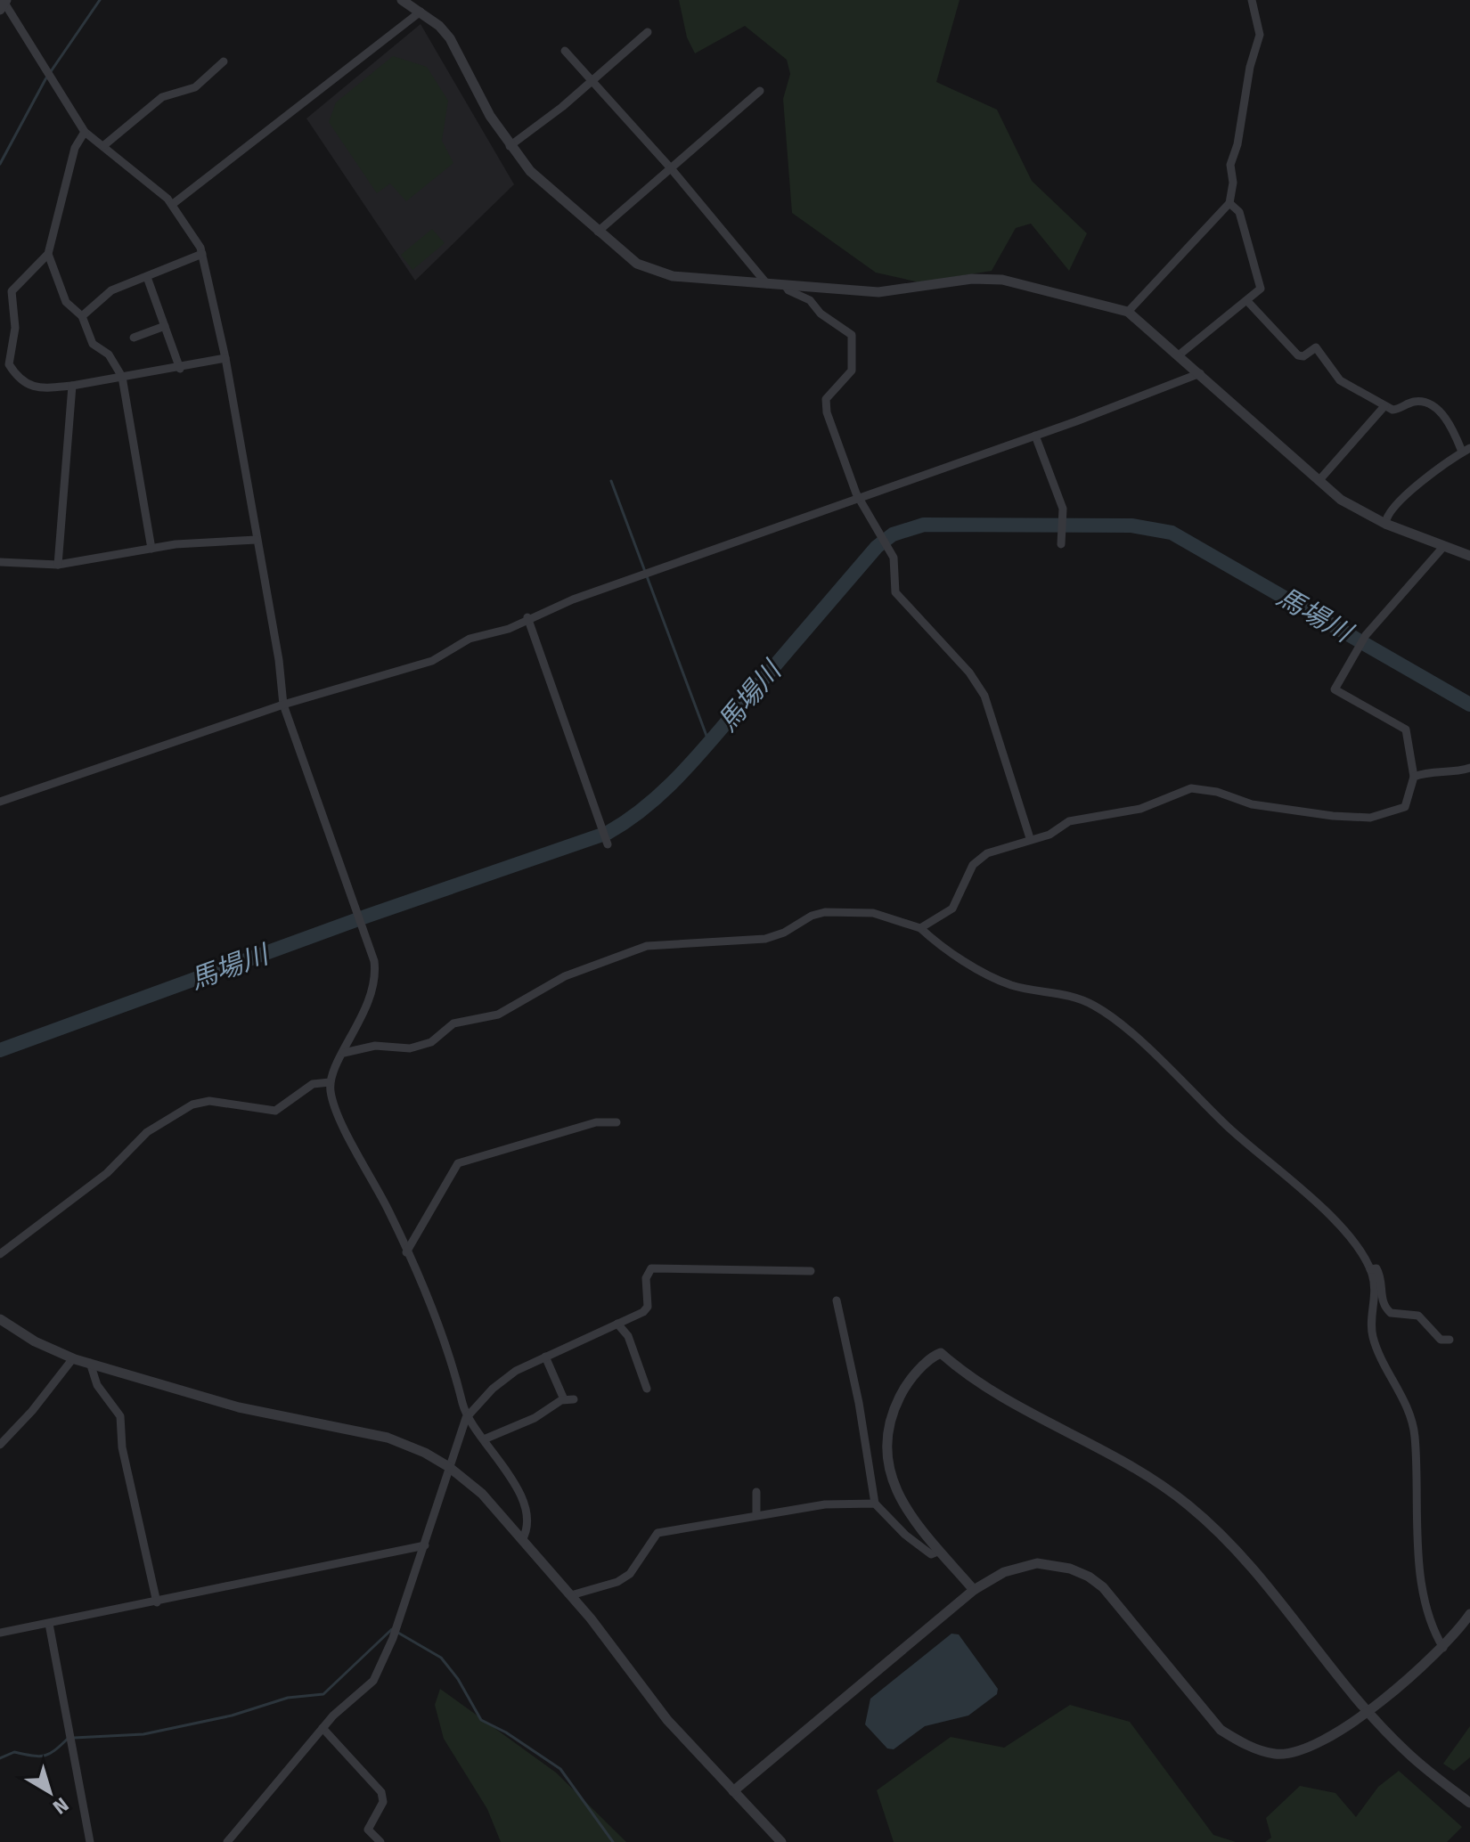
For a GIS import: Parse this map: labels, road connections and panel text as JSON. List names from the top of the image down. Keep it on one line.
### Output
{"water":["馬場川"],"north":"bottom right"}
